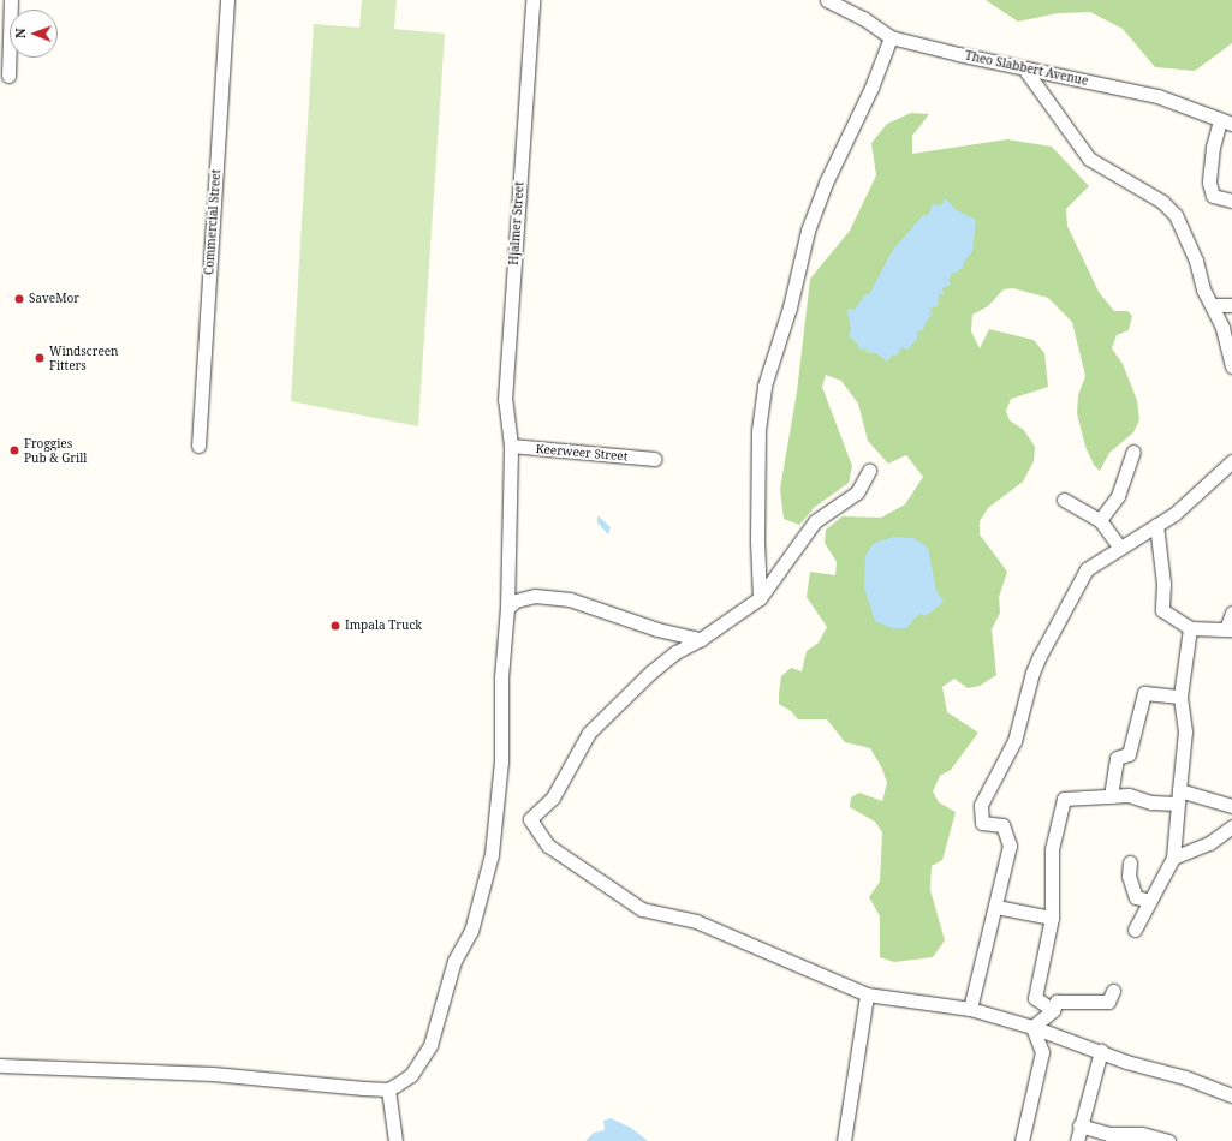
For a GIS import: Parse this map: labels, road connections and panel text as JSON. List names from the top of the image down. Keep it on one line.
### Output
{"streets":{"street":["Theo Slabbert Avenue","Commercial Street","Hjalmer Street","Keerweer Street"]},"crossings":[["Hjalmer Street","Keerweer Street"]],"places":["SaveMor","Windscreen Fitters","Froggies Pub & Grill","Impala Truck"],"north":"left"}
